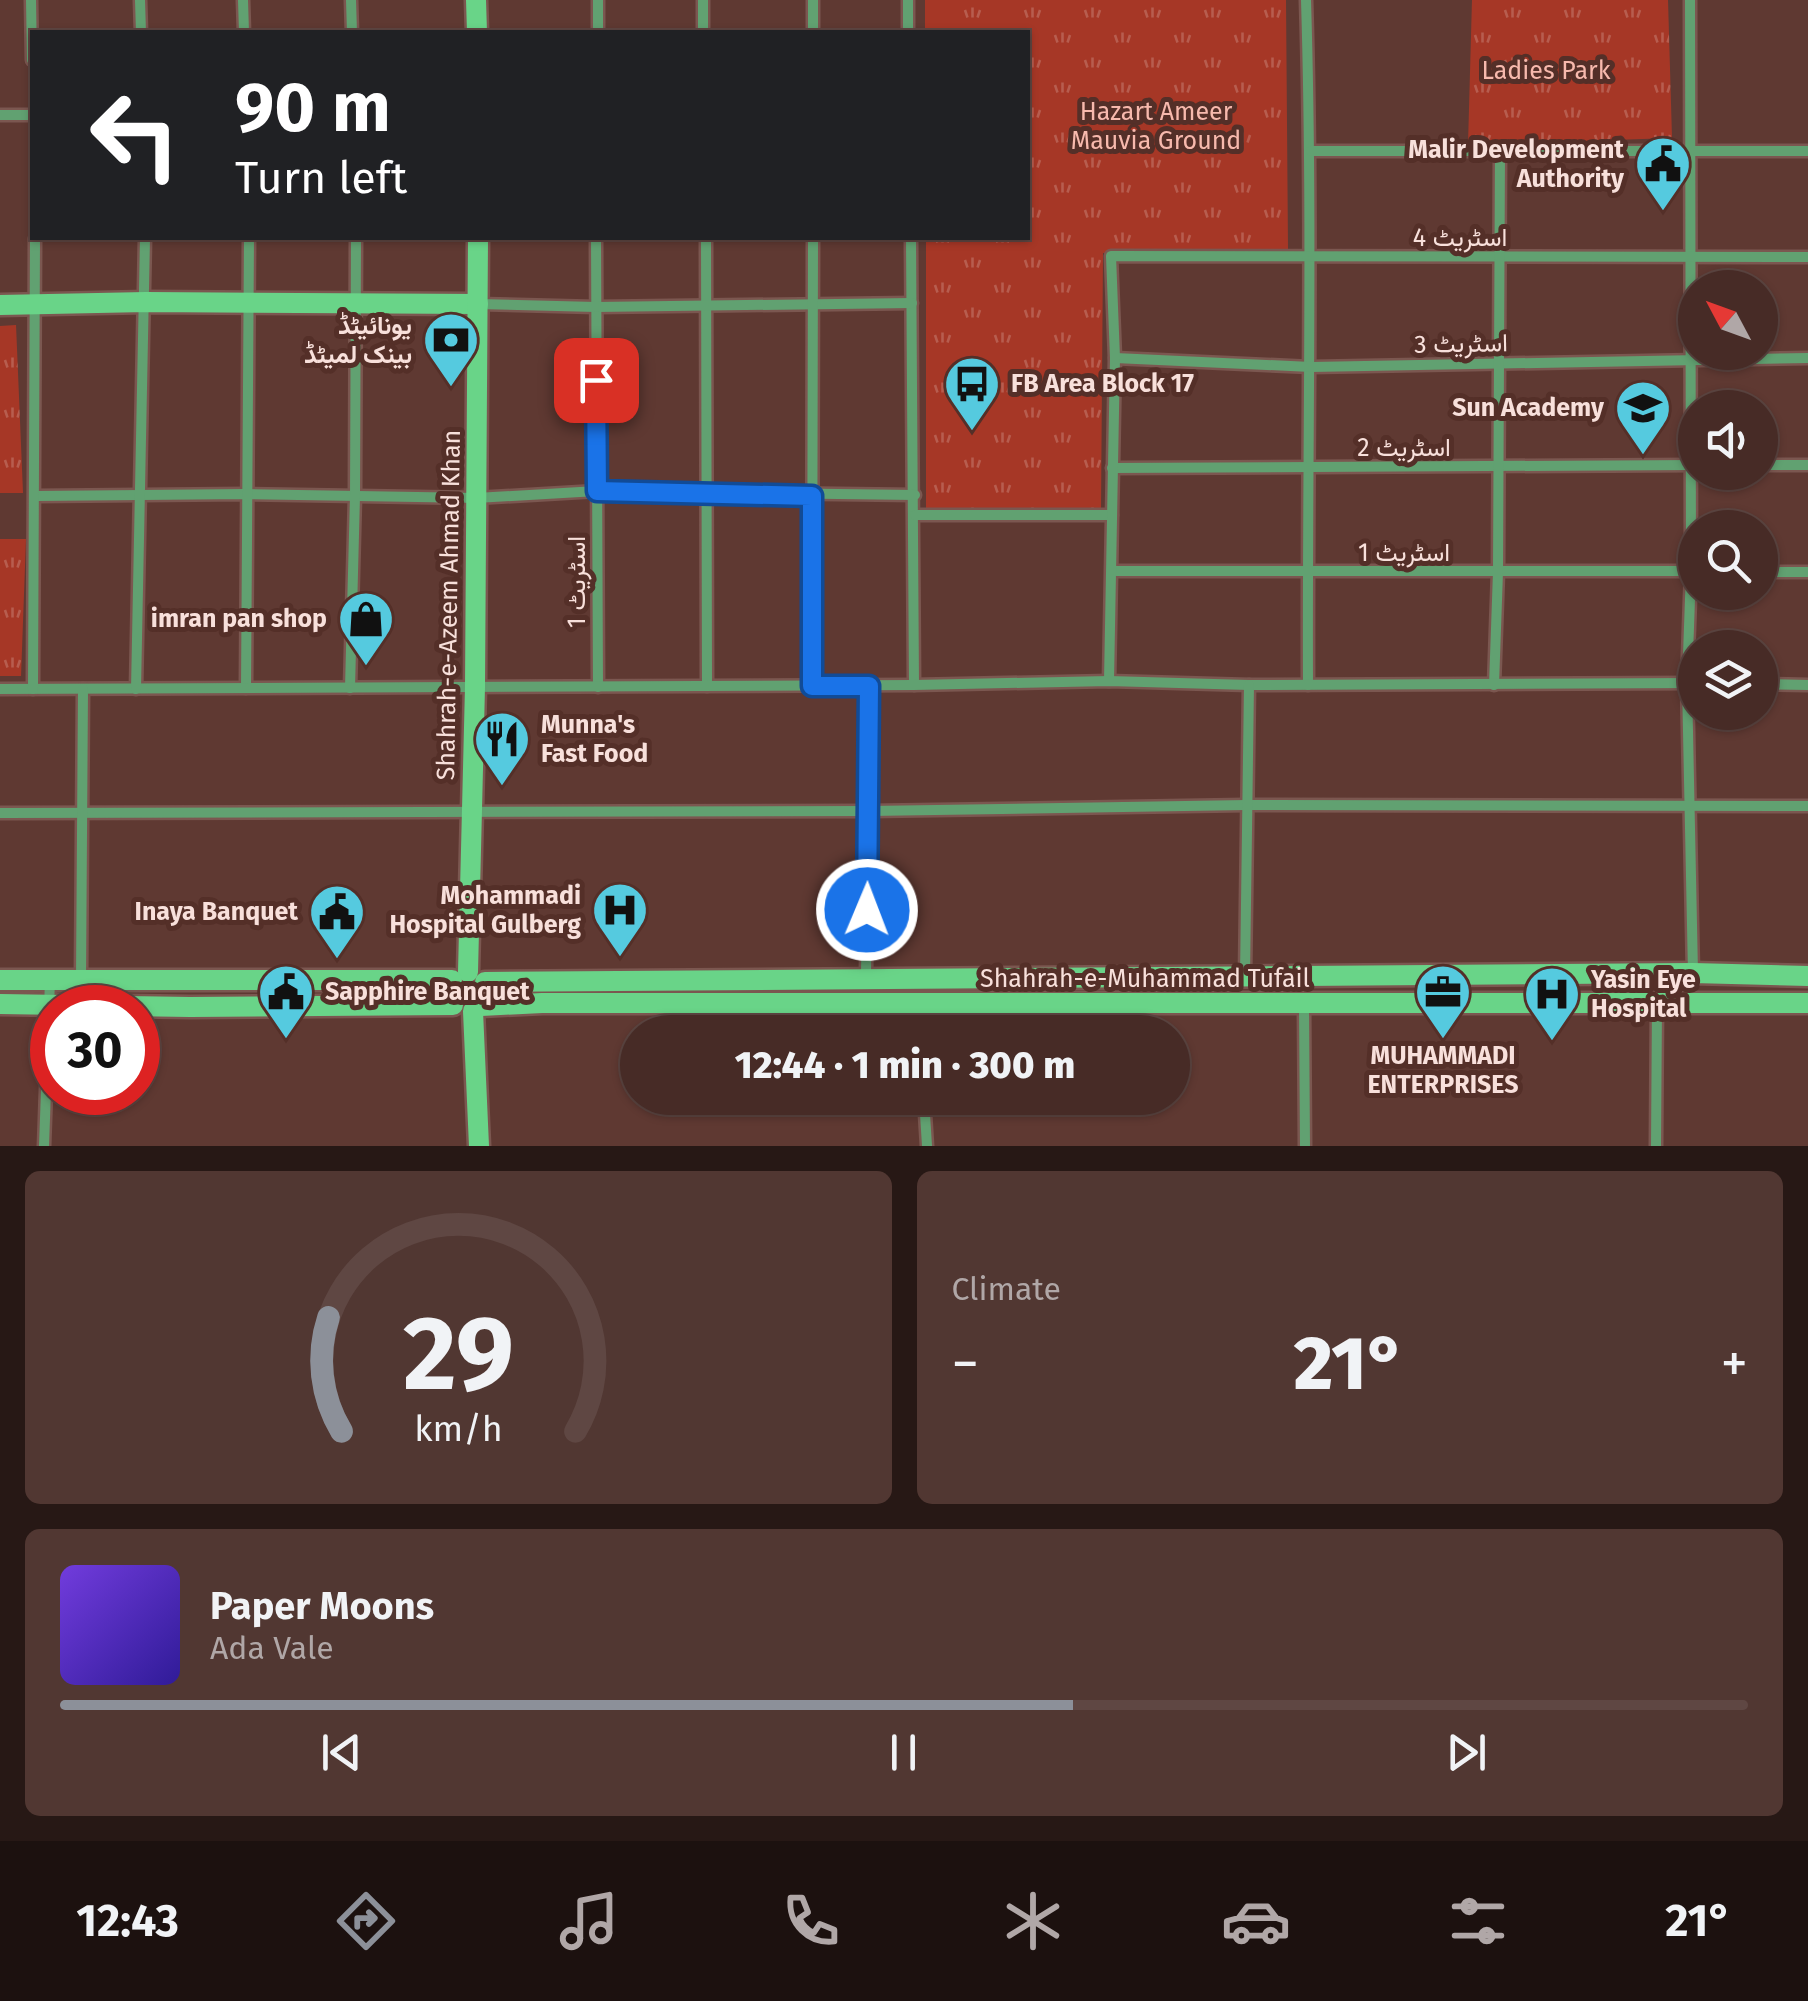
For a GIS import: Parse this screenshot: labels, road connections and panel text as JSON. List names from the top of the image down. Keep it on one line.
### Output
{"streets":{"main road":["Shahrah-e-Azeem Ahmad Khan","Shahrah-e-Muhammad Tufail"],"street":["اسٹریٹ 4","اسٹریٹ 3","اسٹریٹ 2","اسٹریٹ 1"]},"crossings":[["اسٹریٹ 4","اسٹریٹ 3"],["Shahrah-e-Azeem Ahmad Khan","Shahrah-e-Muhammad Tufail"]],"parks":["Ladies Park","Hazart Ameer Mauvia Ground"],"places":{"public building":["Malir Development Authority","Inaya Banquet","Sapphire Banquet"],"bank":["یونائیٹڈ بینک لمیٹڈ"],"bus stop":["FB Area Block 17"],"school or university":["Sun Academy"],"shop":["imran pan shop"],"restaurant":["Munna's Fast Food"],"hospital":["Mohammadi Hospital Gulberg","Yasin Eye Hospital"],"office":["MUHAMMADI ENTERPRISES"]},"north":"top left","page":{"turn":["90 m","Turn left"],"limit":"30","trip":"12:44 · 1 min · 300 m","tile":"Climate","heat":["−","21°","+"],"song":["Paper Moons","Ada Vale"],"tabs":["12:43","21°"],"gauge":["29","km/h"]}}
